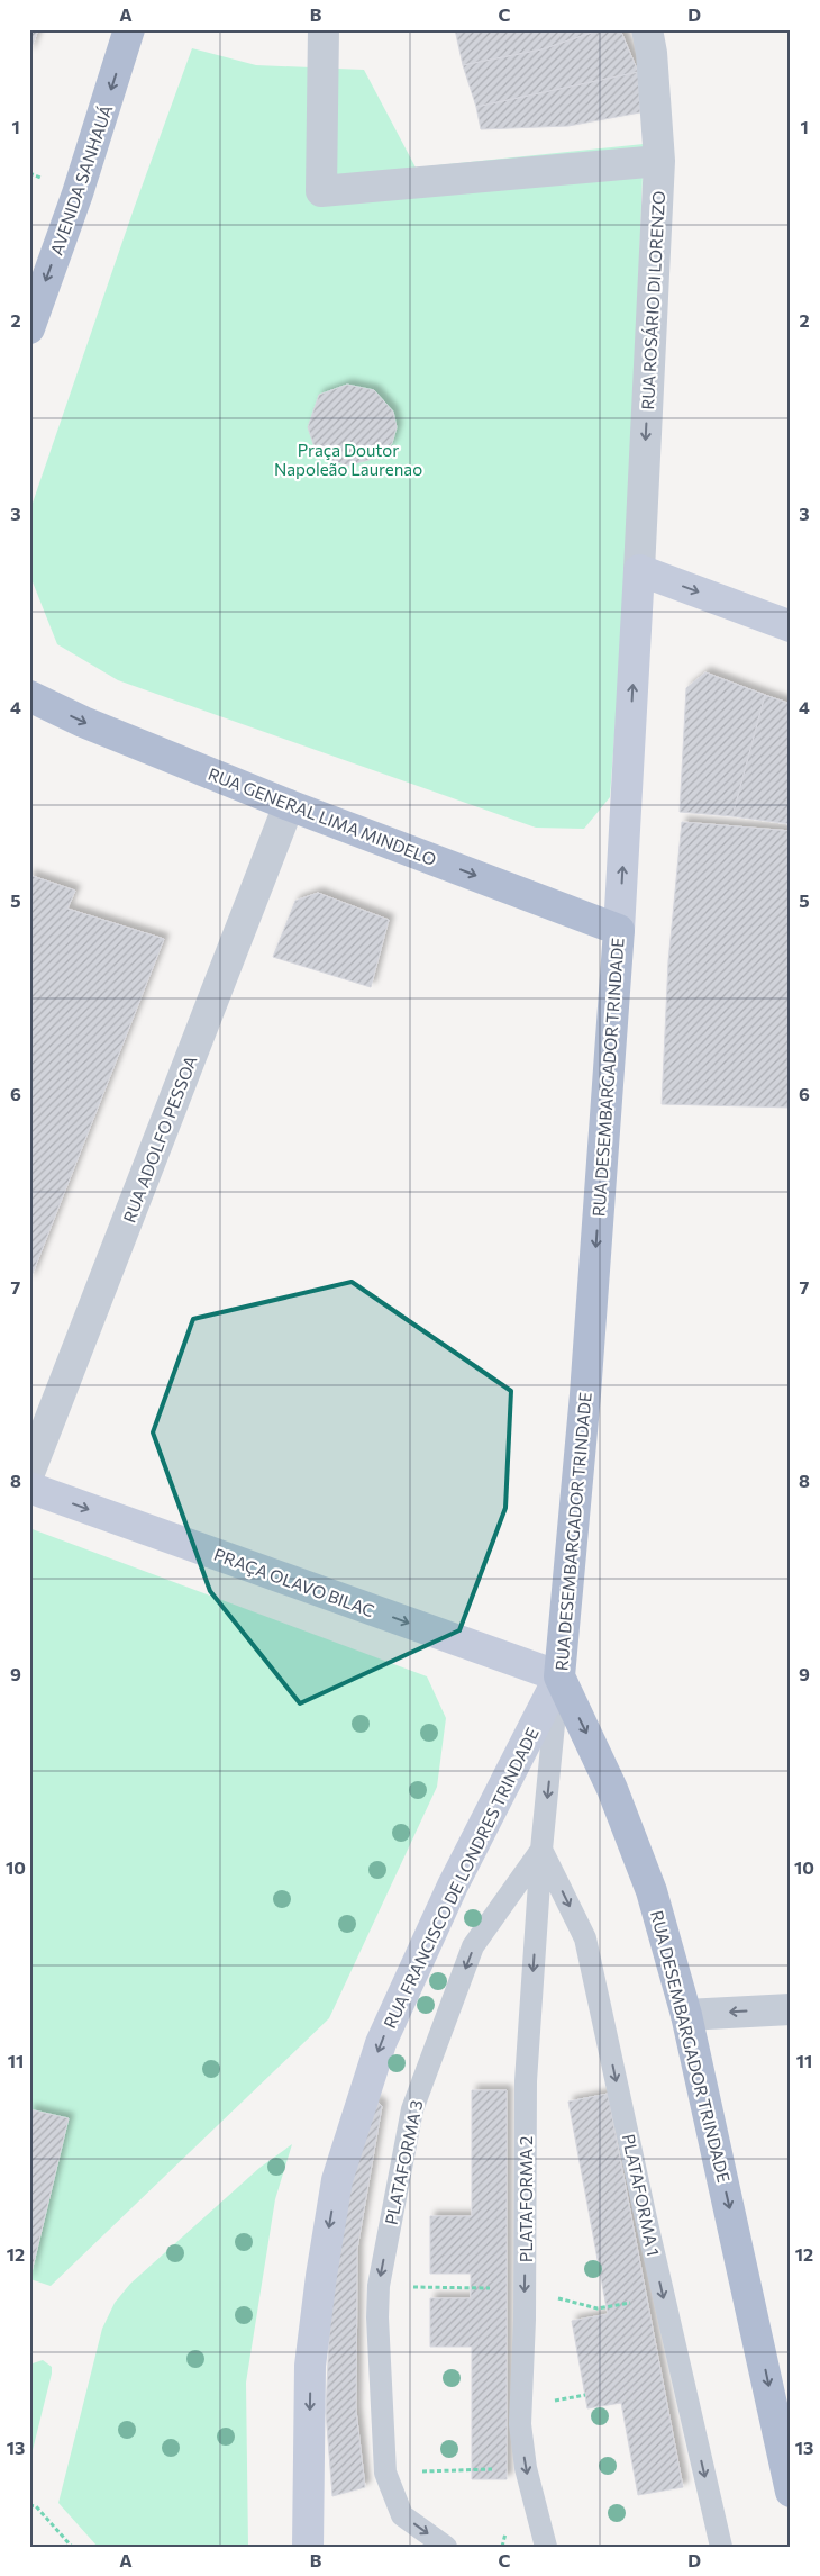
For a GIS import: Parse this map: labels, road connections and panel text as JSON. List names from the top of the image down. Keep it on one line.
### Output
{"streets":{"main road":["AVENIDA SANHAUÁ","RUA GENERAL LIMA MINDELO","RUA DESEMBARGADOR TRINDADE"],"street":["RUA ROSÁRIO DI LORENZO","RUA ADOLFO PESSOA","PRAÇA OLAVO BILAC","RUA FRANCISCO DE LONDRES TRINDADE"],"lane":["PLATAFORMA 3","PLATAFORMA 1","PLATAFORMA 2"]},"crossings":[["RUA ROSÁRIO DI LORENZO","RUA DESEMBARGADOR TRINDADE"],["RUA GENERAL LIMA MINDELO","RUA DESEMBARGADOR TRINDADE"],["RUA GENERAL LIMA MINDELO","RUA ADOLFO PESSOA"],["RUA DESEMBARGADOR TRINDADE","PRAÇA OLAVO BILAC"],["RUA DESEMBARGADOR TRINDADE","RUA FRANCISCO DE LONDRES TRINDADE"],["RUA DESEMBARGADOR TRINDADE","PLATAFORMA 2"],["PRAÇA OLAVO BILAC","RUA FRANCISCO DE LONDRES TRINDADE"],["PRAÇA OLAVO BILAC","PLATAFORMA 2"],["RUA FRANCISCO DE LONDRES TRINDADE","PLATAFORMA 2"],["PLATAFORMA 3","PLATAFORMA 1"],["PLATAFORMA 3","PLATAFORMA 2"],["PLATAFORMA 1","PLATAFORMA 2"]],"one_way":["AVENIDA SANHAUÁ","RUA ROSÁRIO DI LORENZO","RUA GENERAL LIMA MINDELO","PRAÇA OLAVO BILAC","RUA FRANCISCO DE LONDRES TRINDADE","PLATAFORMA 3","PLATAFORMA 1","PLATAFORMA 2"],"parks":["Praça Doutor Napoleão Laurenao"],"grid":{"columns":["A","B","C","D"],"rows":["1","2","3","4","5","6","7","8","9","10","11","12","13"]}}
